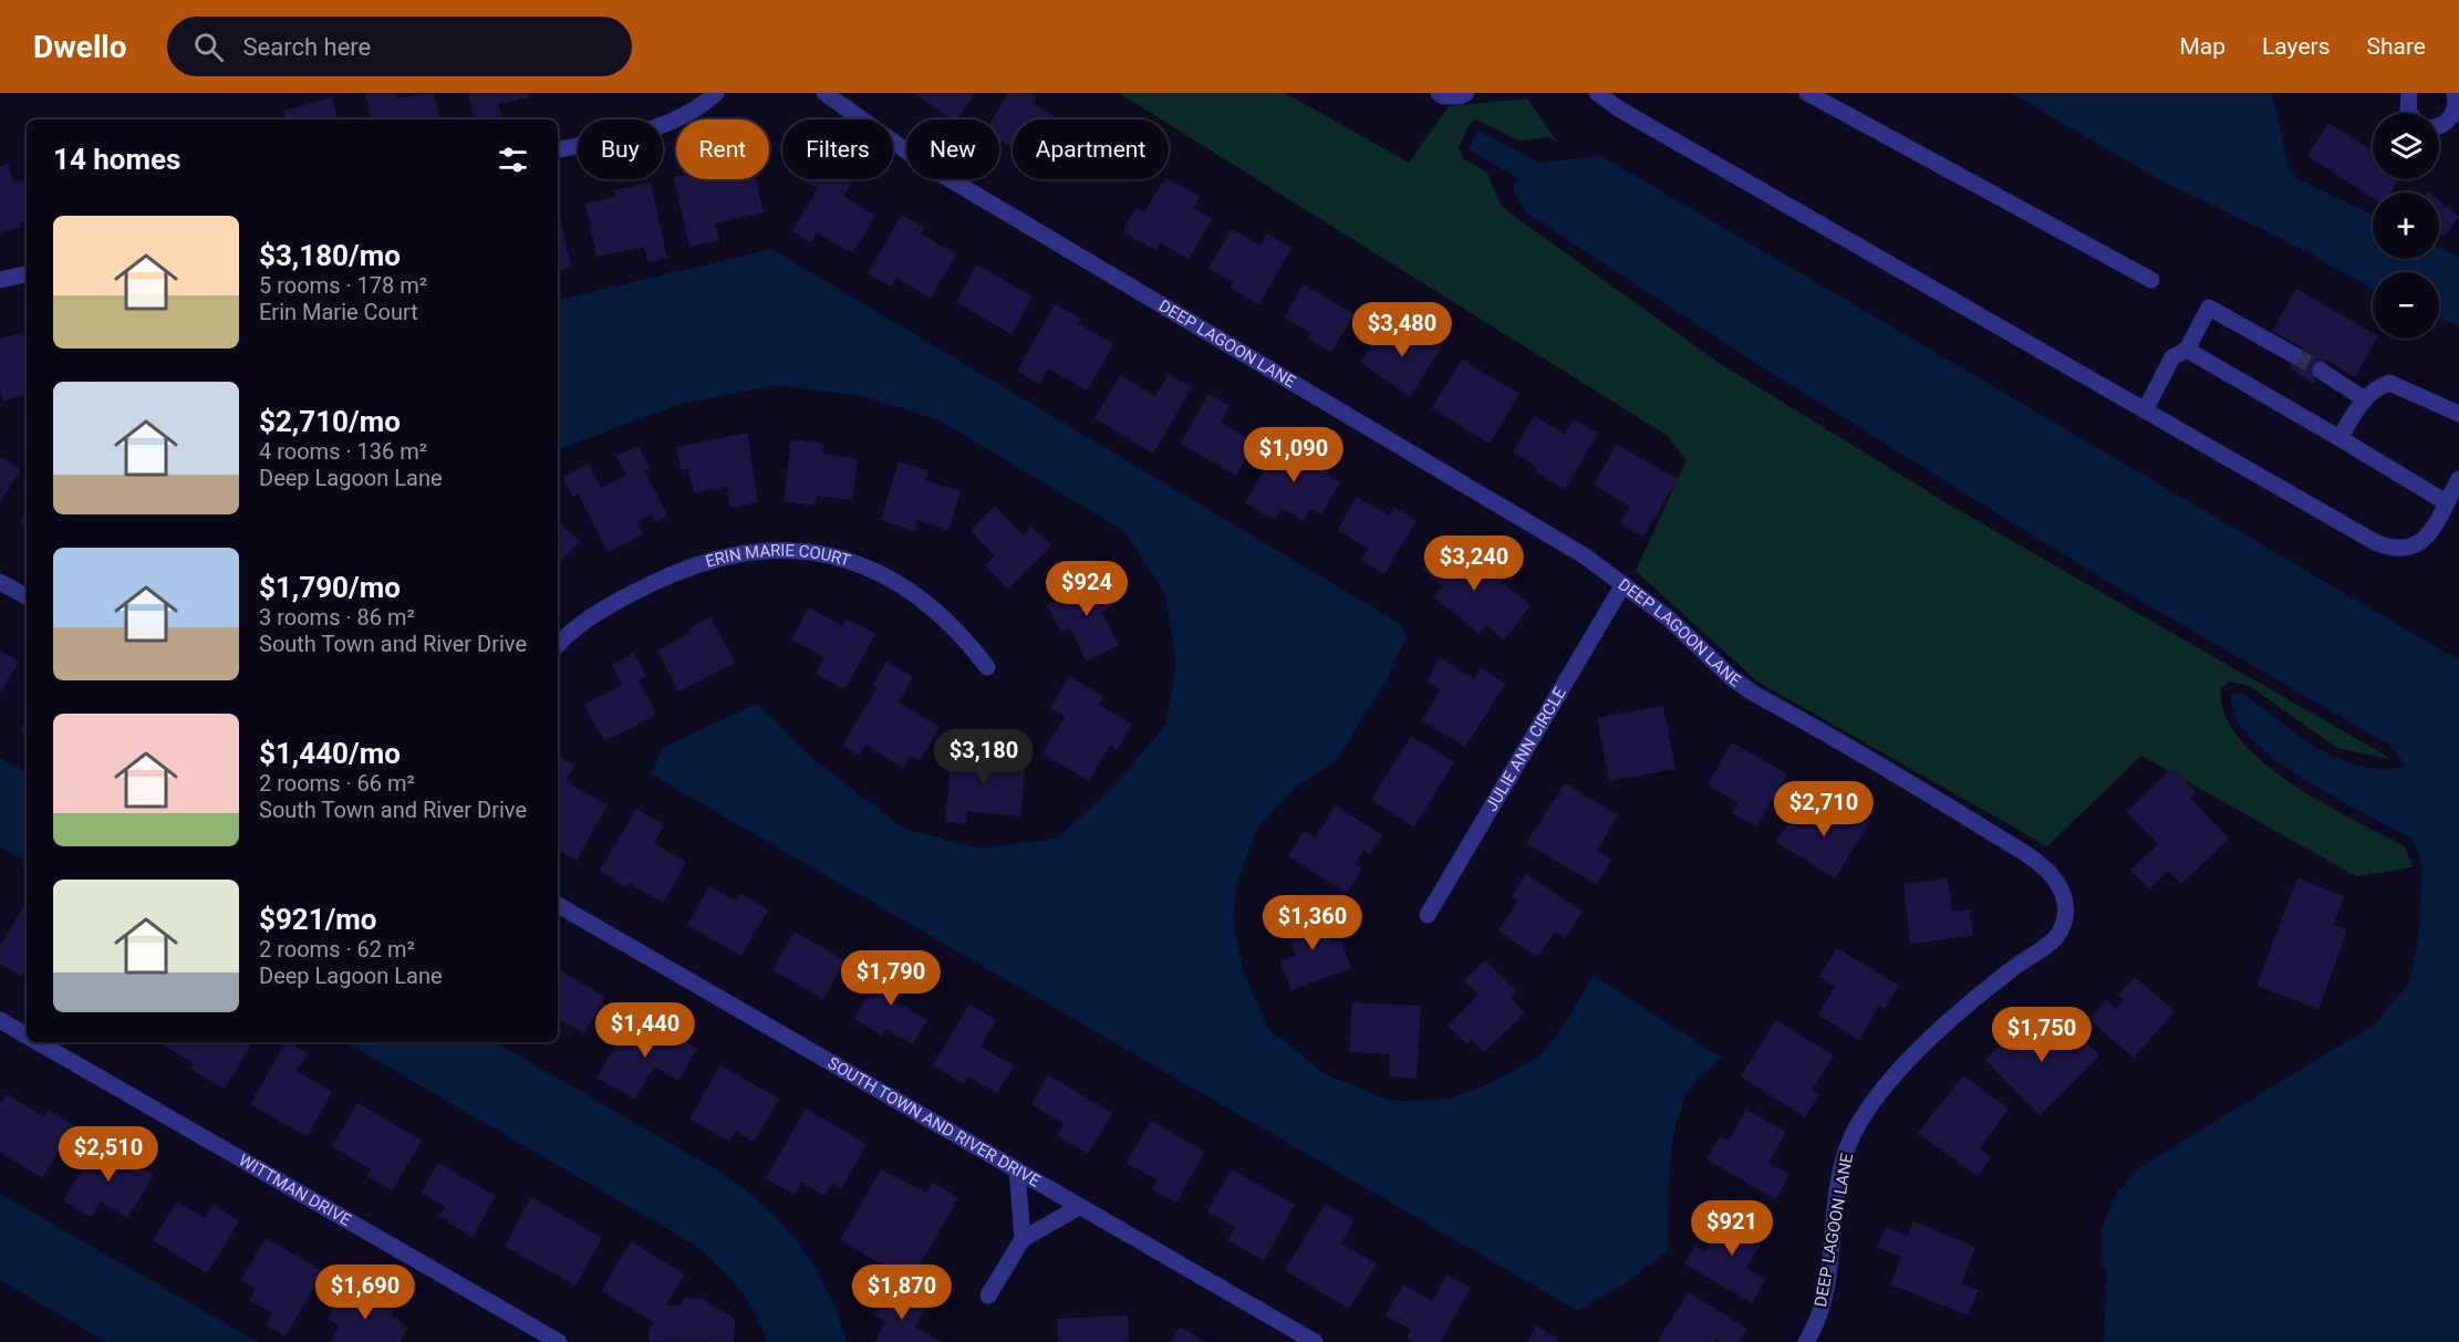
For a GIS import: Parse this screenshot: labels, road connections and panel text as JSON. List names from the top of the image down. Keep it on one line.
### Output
{"streets":{"street":["DEEP LAGOON LANE","ERIN MARIE COURT","JULIE ANN CIRCLE","SOUTH TOWN AND RIVER DRIVE","WITTMAN DRIVE"]},"crossings":[["DEEP LAGOON LANE","JULIE ANN CIRCLE"]],"page":{"header":"Dwello","search":"Search here","nav":["Map","Layers","Share"],"map_buttons":["+","−"],"chip":["Buy","Rent","Filters","New","Apartment"],"heading":"14 homes","list":[{"name":"$3,180/mo","note":"5 rooms · 178 m² · Erin Marie Court"},{"name":"$2,710/mo","note":"4 rooms · 136 m² · Deep Lagoon Lane"},{"name":"$1,790/mo","note":"3 rooms · 86 m² · South Town and River Drive"},{"name":"$1,440/mo","note":"2 rooms · 66 m² · South Town and River Drive"},{"name":"$921/mo","note":"2 rooms · 62 m² · Deep Lagoon Lane"}],"price":["$3,480","$1,090","$3,240","$924","$3,180","$2,710","$1,360","$1,790","$1,440","$1,750","$2,510","$921","$1,690","$1,870"]}}
